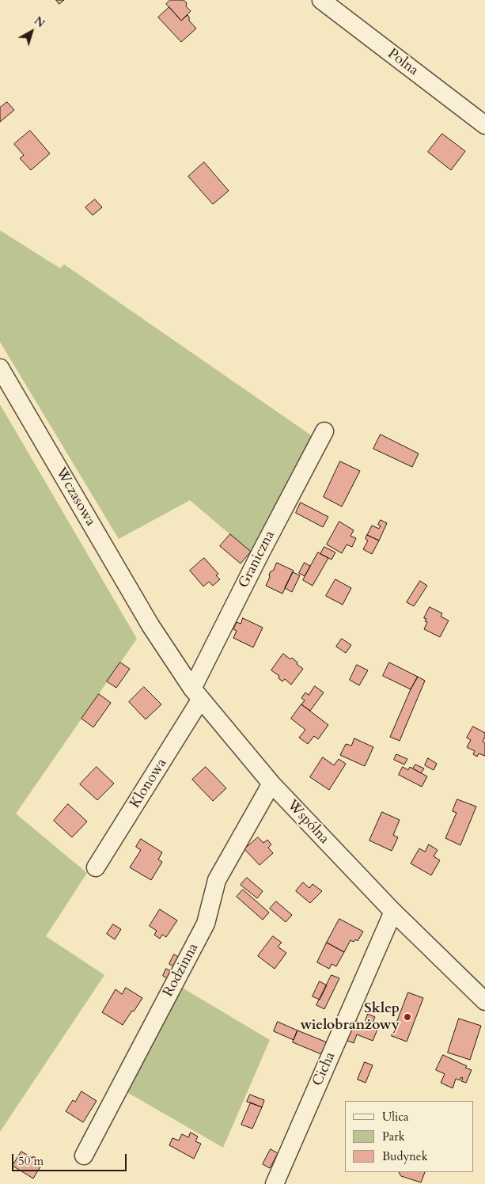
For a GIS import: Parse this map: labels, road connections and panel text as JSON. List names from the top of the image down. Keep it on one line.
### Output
{"streets":{"street":["Polna","Wczasowa","Graniczna","Klonowa","Wspólna","Rodzinna","Cicha"]},"crossings":[["Wczasowa","Wspólna"],["Graniczna","Klonowa"],["Graniczna","Wspólna"],["Klonowa","Wspólna"],["Wspólna","Rodzinna"],["Wspólna","Cicha"]],"places":["Sklep wielobranżowy"],"legend":["Ulica","Park","Budynek"],"scale_bar":"50 m","north":"top right"}
